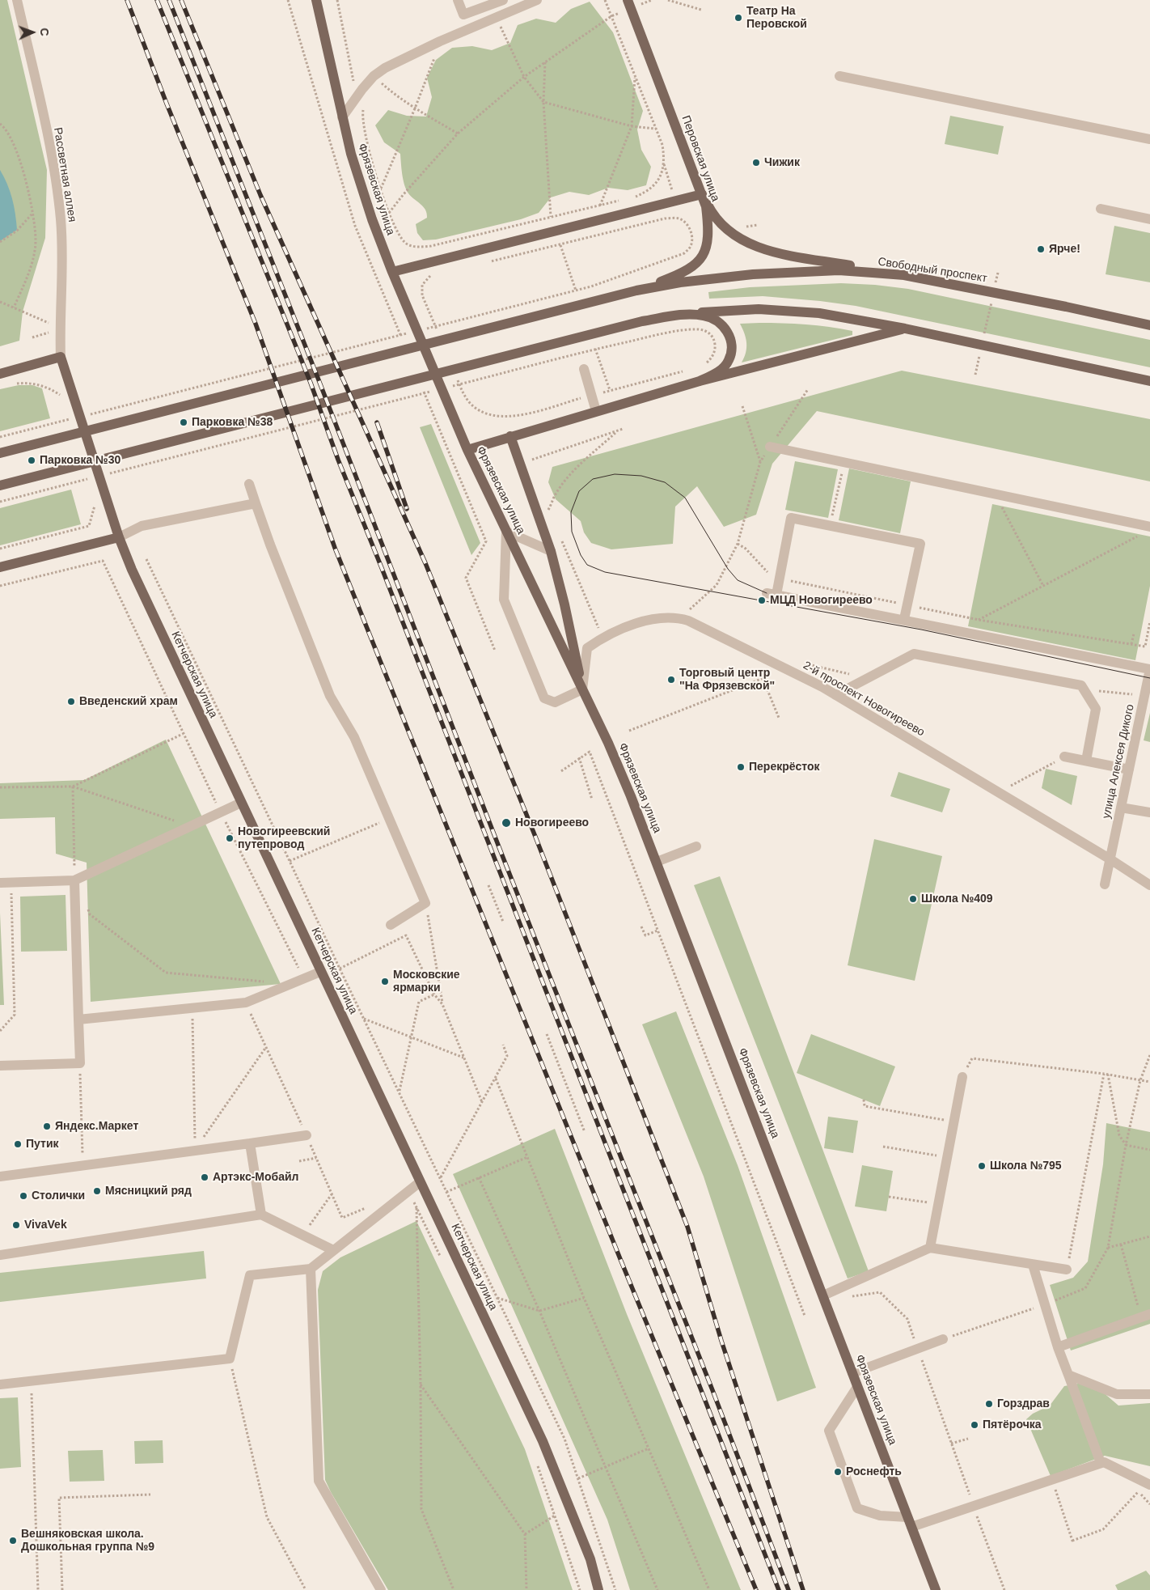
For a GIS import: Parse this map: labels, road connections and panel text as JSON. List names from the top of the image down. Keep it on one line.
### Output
{"streets":{"main road":["Перовская улица","Фрязевская улица","Свободный проспект","Кетчерская улица"],"street":["Рассветная аллея","2-й проспект Новогиреево","улица Алексея Дикого"]},"crossings":[["Перовская улица","Свободный проспект"],["Рассветная аллея","Кетчерская улица"],["Фрязевская улица","2-й проспект Новогиреево"],["2-й проспект Новогиреево","улица Алексея Дикого"]],"places":["Театр На Перовской","Чижик","Ярче!","Парковка №38","Парковка №30","МЦД Новогиреево","Торговый центр \"На Фрязевской\"","Введенский храм","Перекрёсток","Новогиреево","Новогиреевский путепровод","Школа №409","Московские ярмарки","Яндекс.Маркет","Путик","Школа №795","Артэкс-Мобайл","Мясницкий ряд","Столички","VivaVek","Горздрав","Пятёрочка","Роснефть","Вешняковская школа. Дошкольная группа №9"],"north":"right"}
